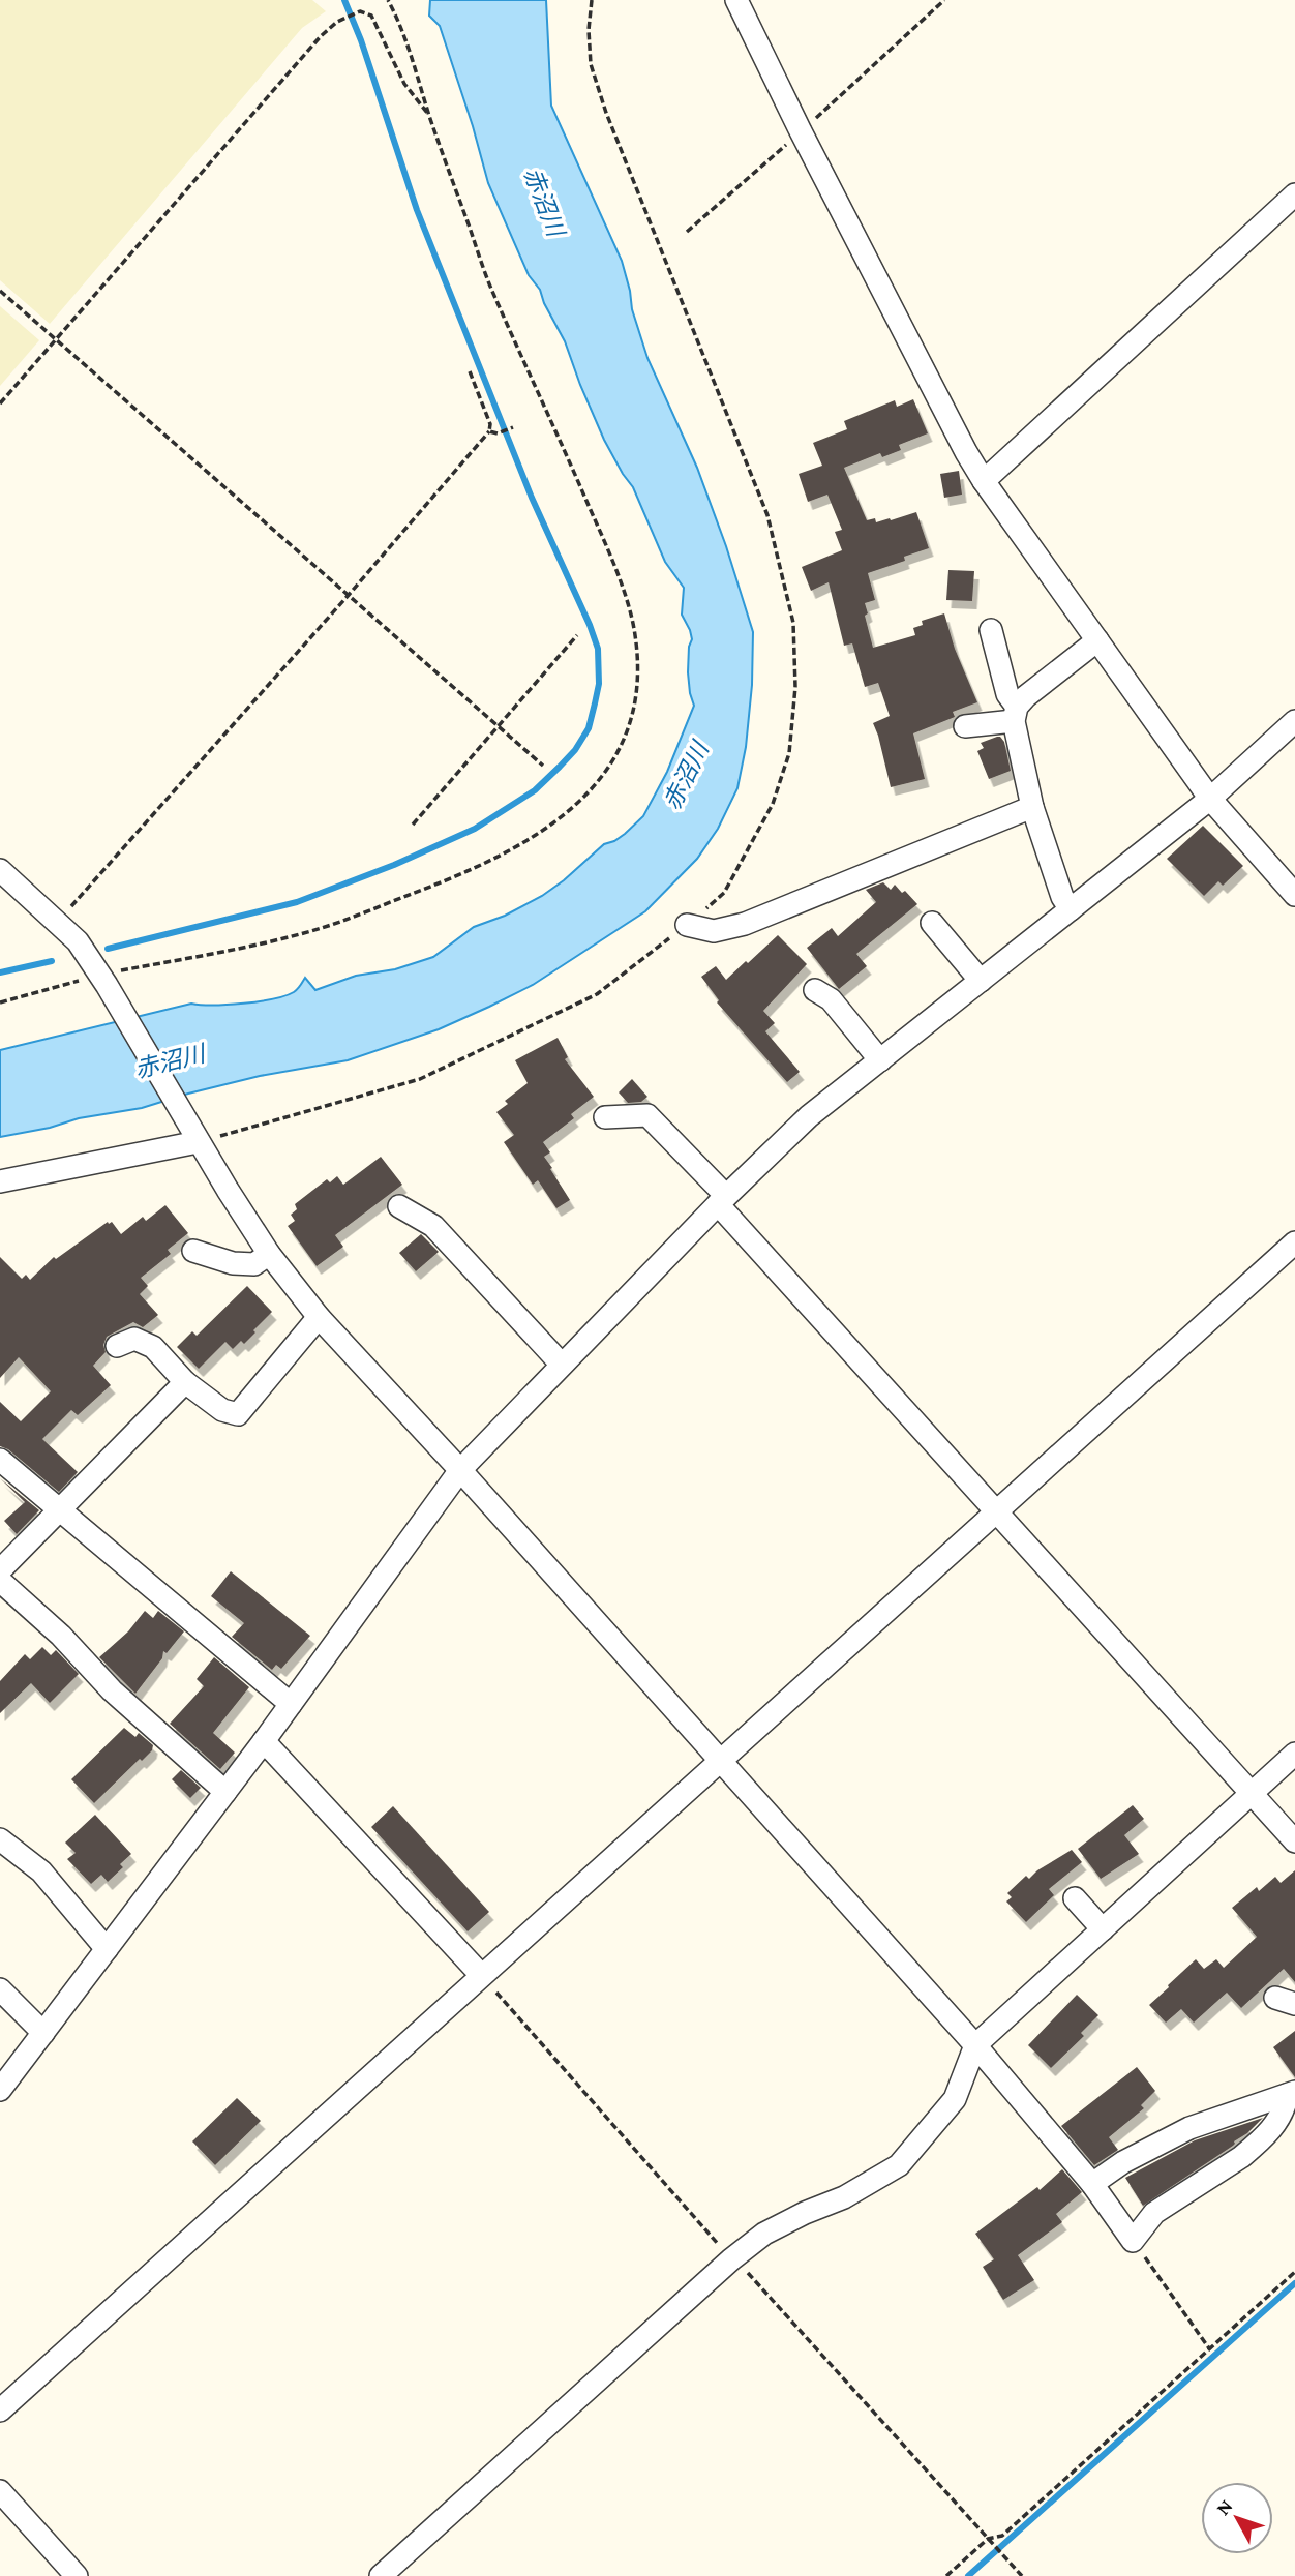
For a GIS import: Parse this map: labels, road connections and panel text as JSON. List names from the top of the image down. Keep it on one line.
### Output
{"water":["赤沼川"],"north":"top left"}
